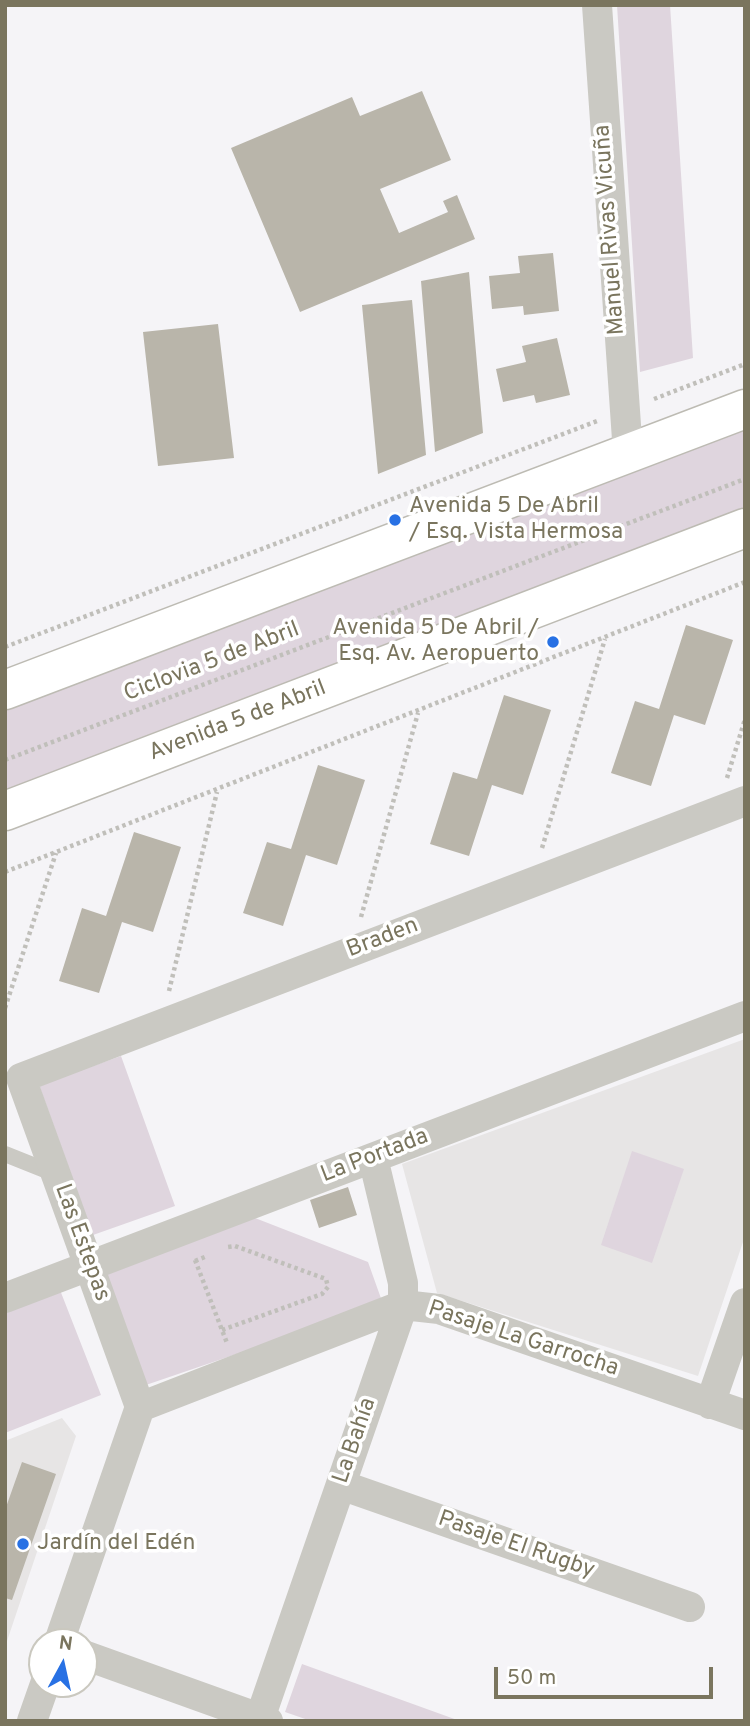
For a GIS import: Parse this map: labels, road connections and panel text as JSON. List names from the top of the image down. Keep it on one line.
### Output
{"streets":{"main road":["Avenida 5 de Abril"],"street":["Manuel Rivas Vicuña","Braden","La Portada","Las Estepas","Pasaje La Garrocha","La Bahía","Pasaje El Rugby"],"path":["Ciclovia 5 de Abril"]},"crossings":[["Braden","Las Estepas"],["La Portada","Las Estepas"],["La Portada","La Bahía"],["Las Estepas","Pasaje La Garrocha"],["Pasaje La Garrocha","La Bahía"],["La Bahía","Pasaje El Rugby"]],"places":["Avenida 5 De Abril / Esq. Vista Hermosa","Avenida 5 De Abril / Esq. Av. Aeropuerto","Jardín del Edén"],"scale_bar":"50 m","north":"top"}
